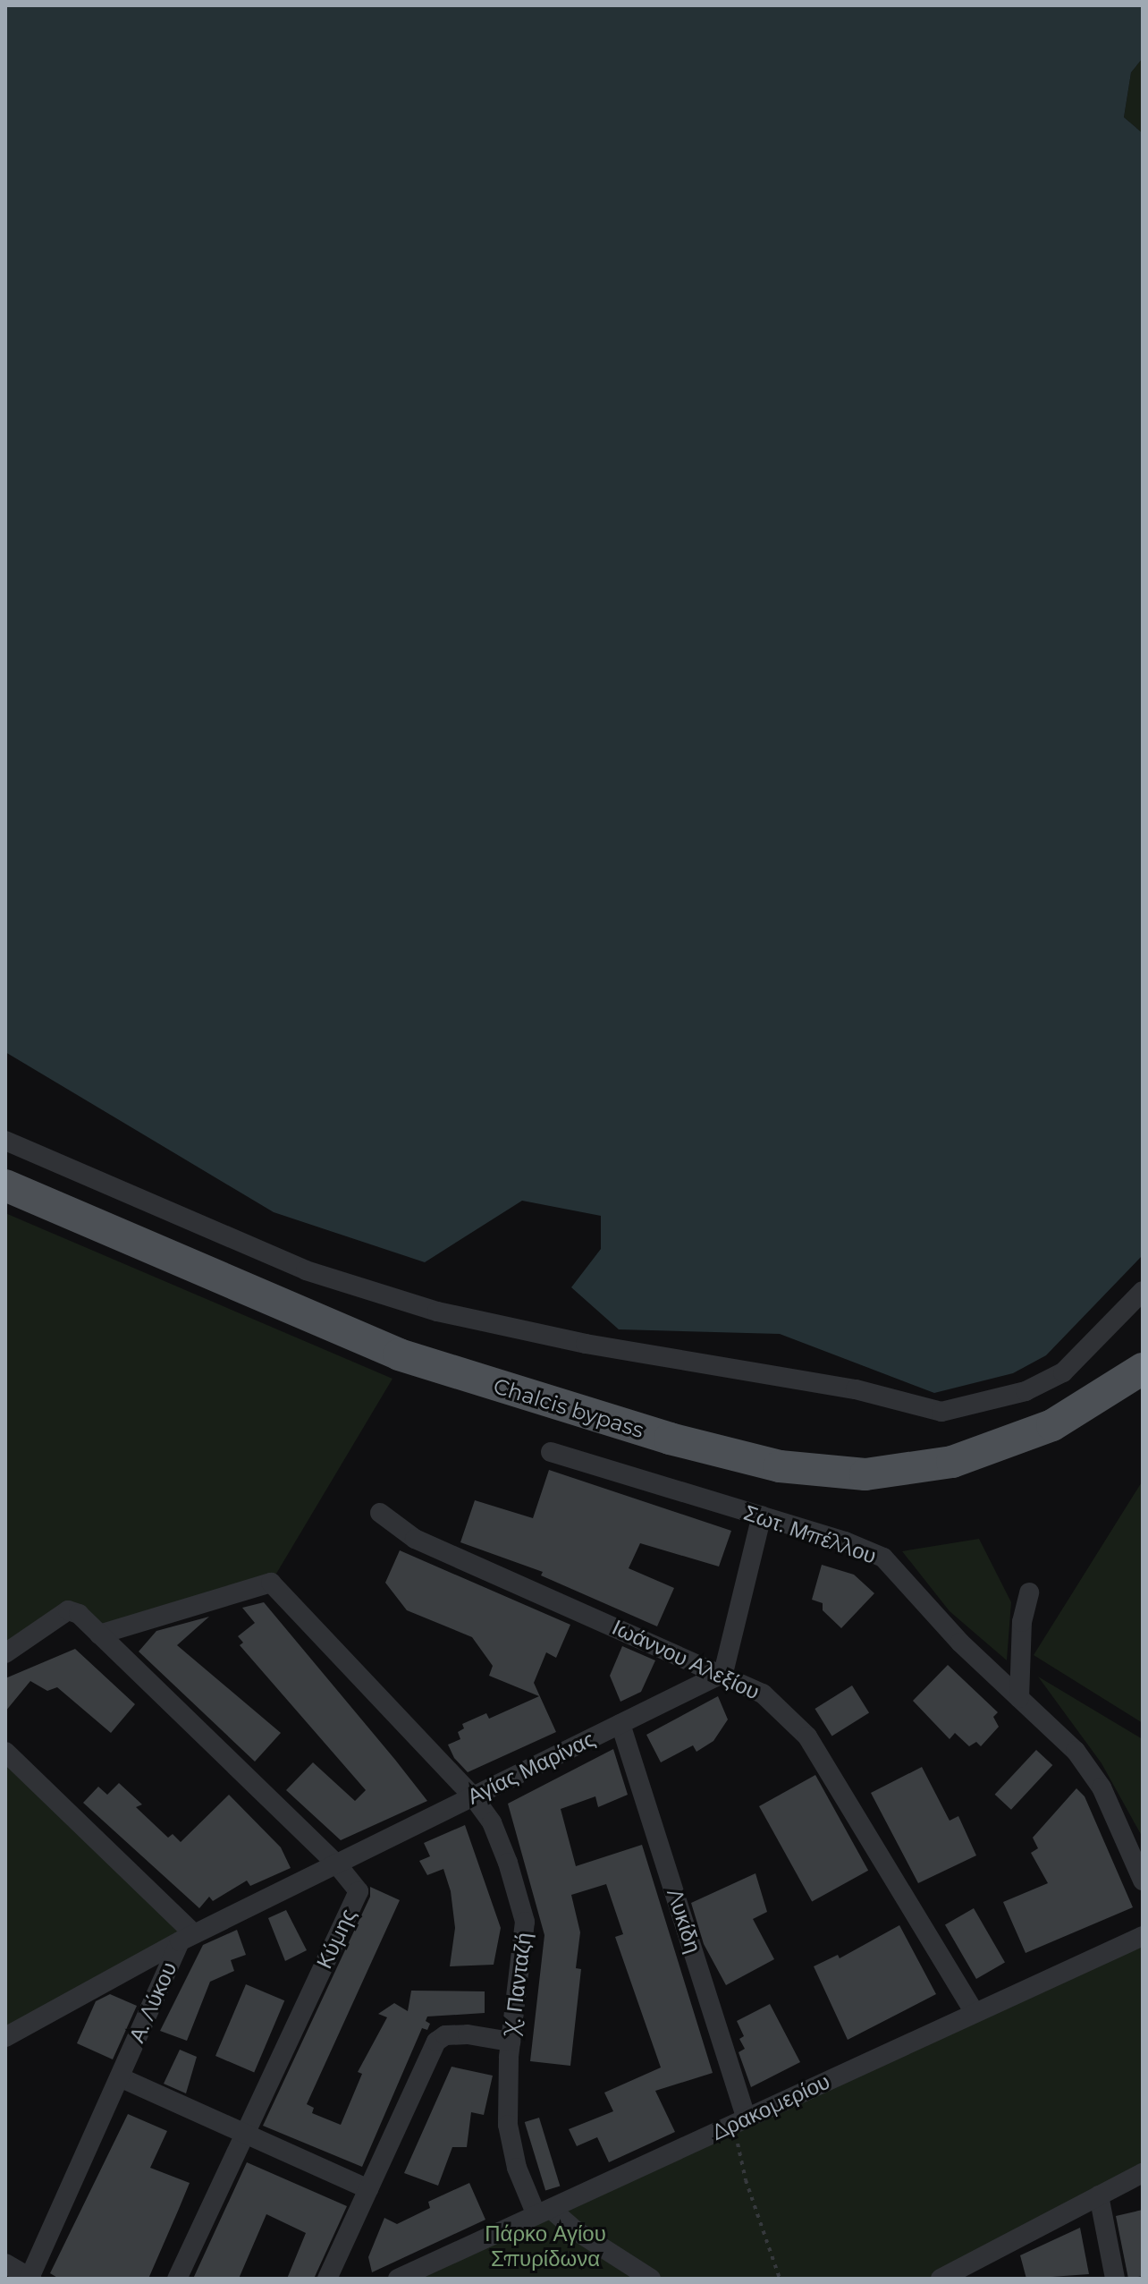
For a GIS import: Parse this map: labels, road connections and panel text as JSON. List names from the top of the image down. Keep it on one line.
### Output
{"streets":{"main road":["Chalcis bypass"],"street":["Σωτ. Μπέλλου","Ιωάννου Αλεξίου","Αγίας Μαρίνας","Λυκίδη","Κύμης","Χ. Πανταζή","Α. Λύκου","Δρακομερίου"]},"crossings":[["Ιωάννου Αλεξίου","Αγίας Μαρίνας"],["Ιωάννου Αλεξίου","Δρακομερίου"],["Αγίας Μαρίνας","Λυκίδη"],["Αγίας Μαρίνας","Κύμης"],["Αγίας Μαρίνας","Χ. Πανταζή"],["Αγίας Μαρίνας","Α. Λύκου"],["Λυκίδη","Δρακομερίου"],["Κύμης","Χ. Πανταζή"],["Χ. Πανταζή","Δρακομερίου"]],"parks":["Πάρκο Αγίου Σπυρίδωνα"]}
